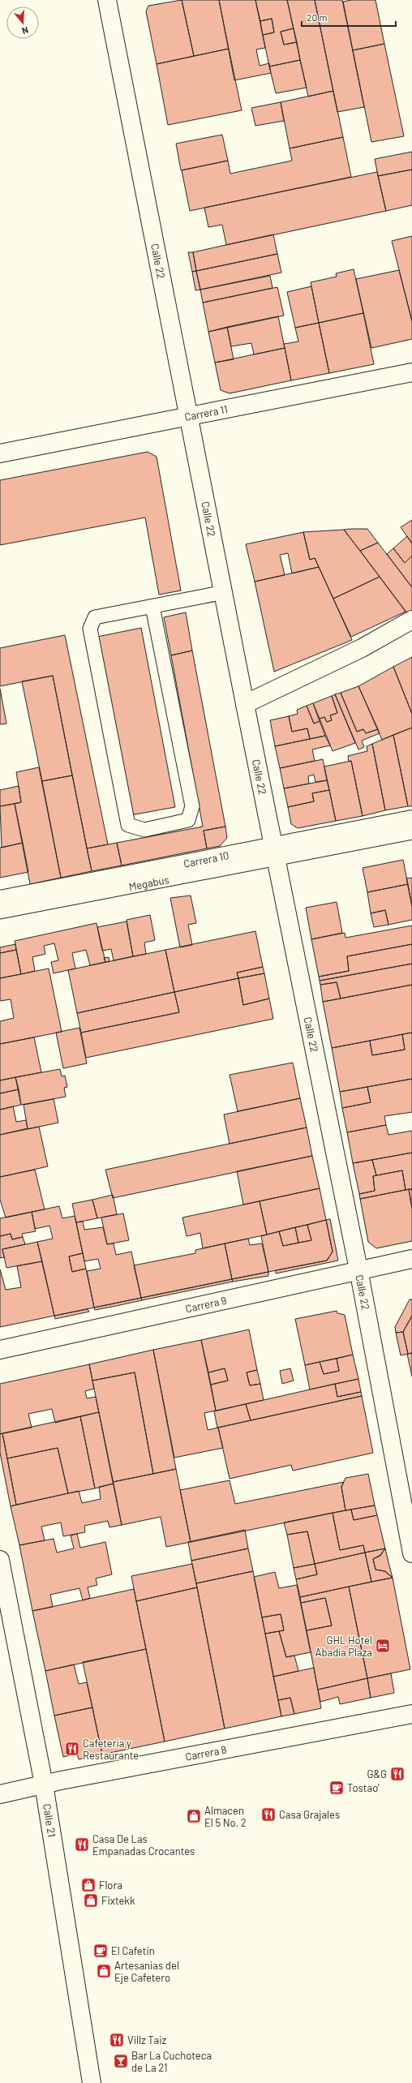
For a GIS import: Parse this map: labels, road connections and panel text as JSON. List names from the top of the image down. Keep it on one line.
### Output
{"streets":{"street":["Calle 22","Carrera 11","Carrera 10","Carrera 9","Carrera 8","Calle 21"],"lane":["Megabus"]},"crossings":[["Calle 22","Carrera 11"],["Calle 22","Carrera 10"],["Calle 22","Megabus"],["Calle 22","Carrera 9"],["Carrera 10","Megabus"],["Carrera 8","Calle 21"]],"places":{"hotel":["GHL Hotel Abadía Plaza"],"restaurant":["Cafeteria y Restaurante","G&G","Casa Grajales","Casa De Las Empanadas Crocantes","Villz Taiz"],"cafe":["Tostao’","El Cafetin"],"shop":["Almacen El 5 No. 2","Flora","Fixtekk","Artesanias del Eje Cafetero"],"bar":["Bar La Cuchoteca de La 21"]},"scale_bar":"20 m","north":"bottom"}
